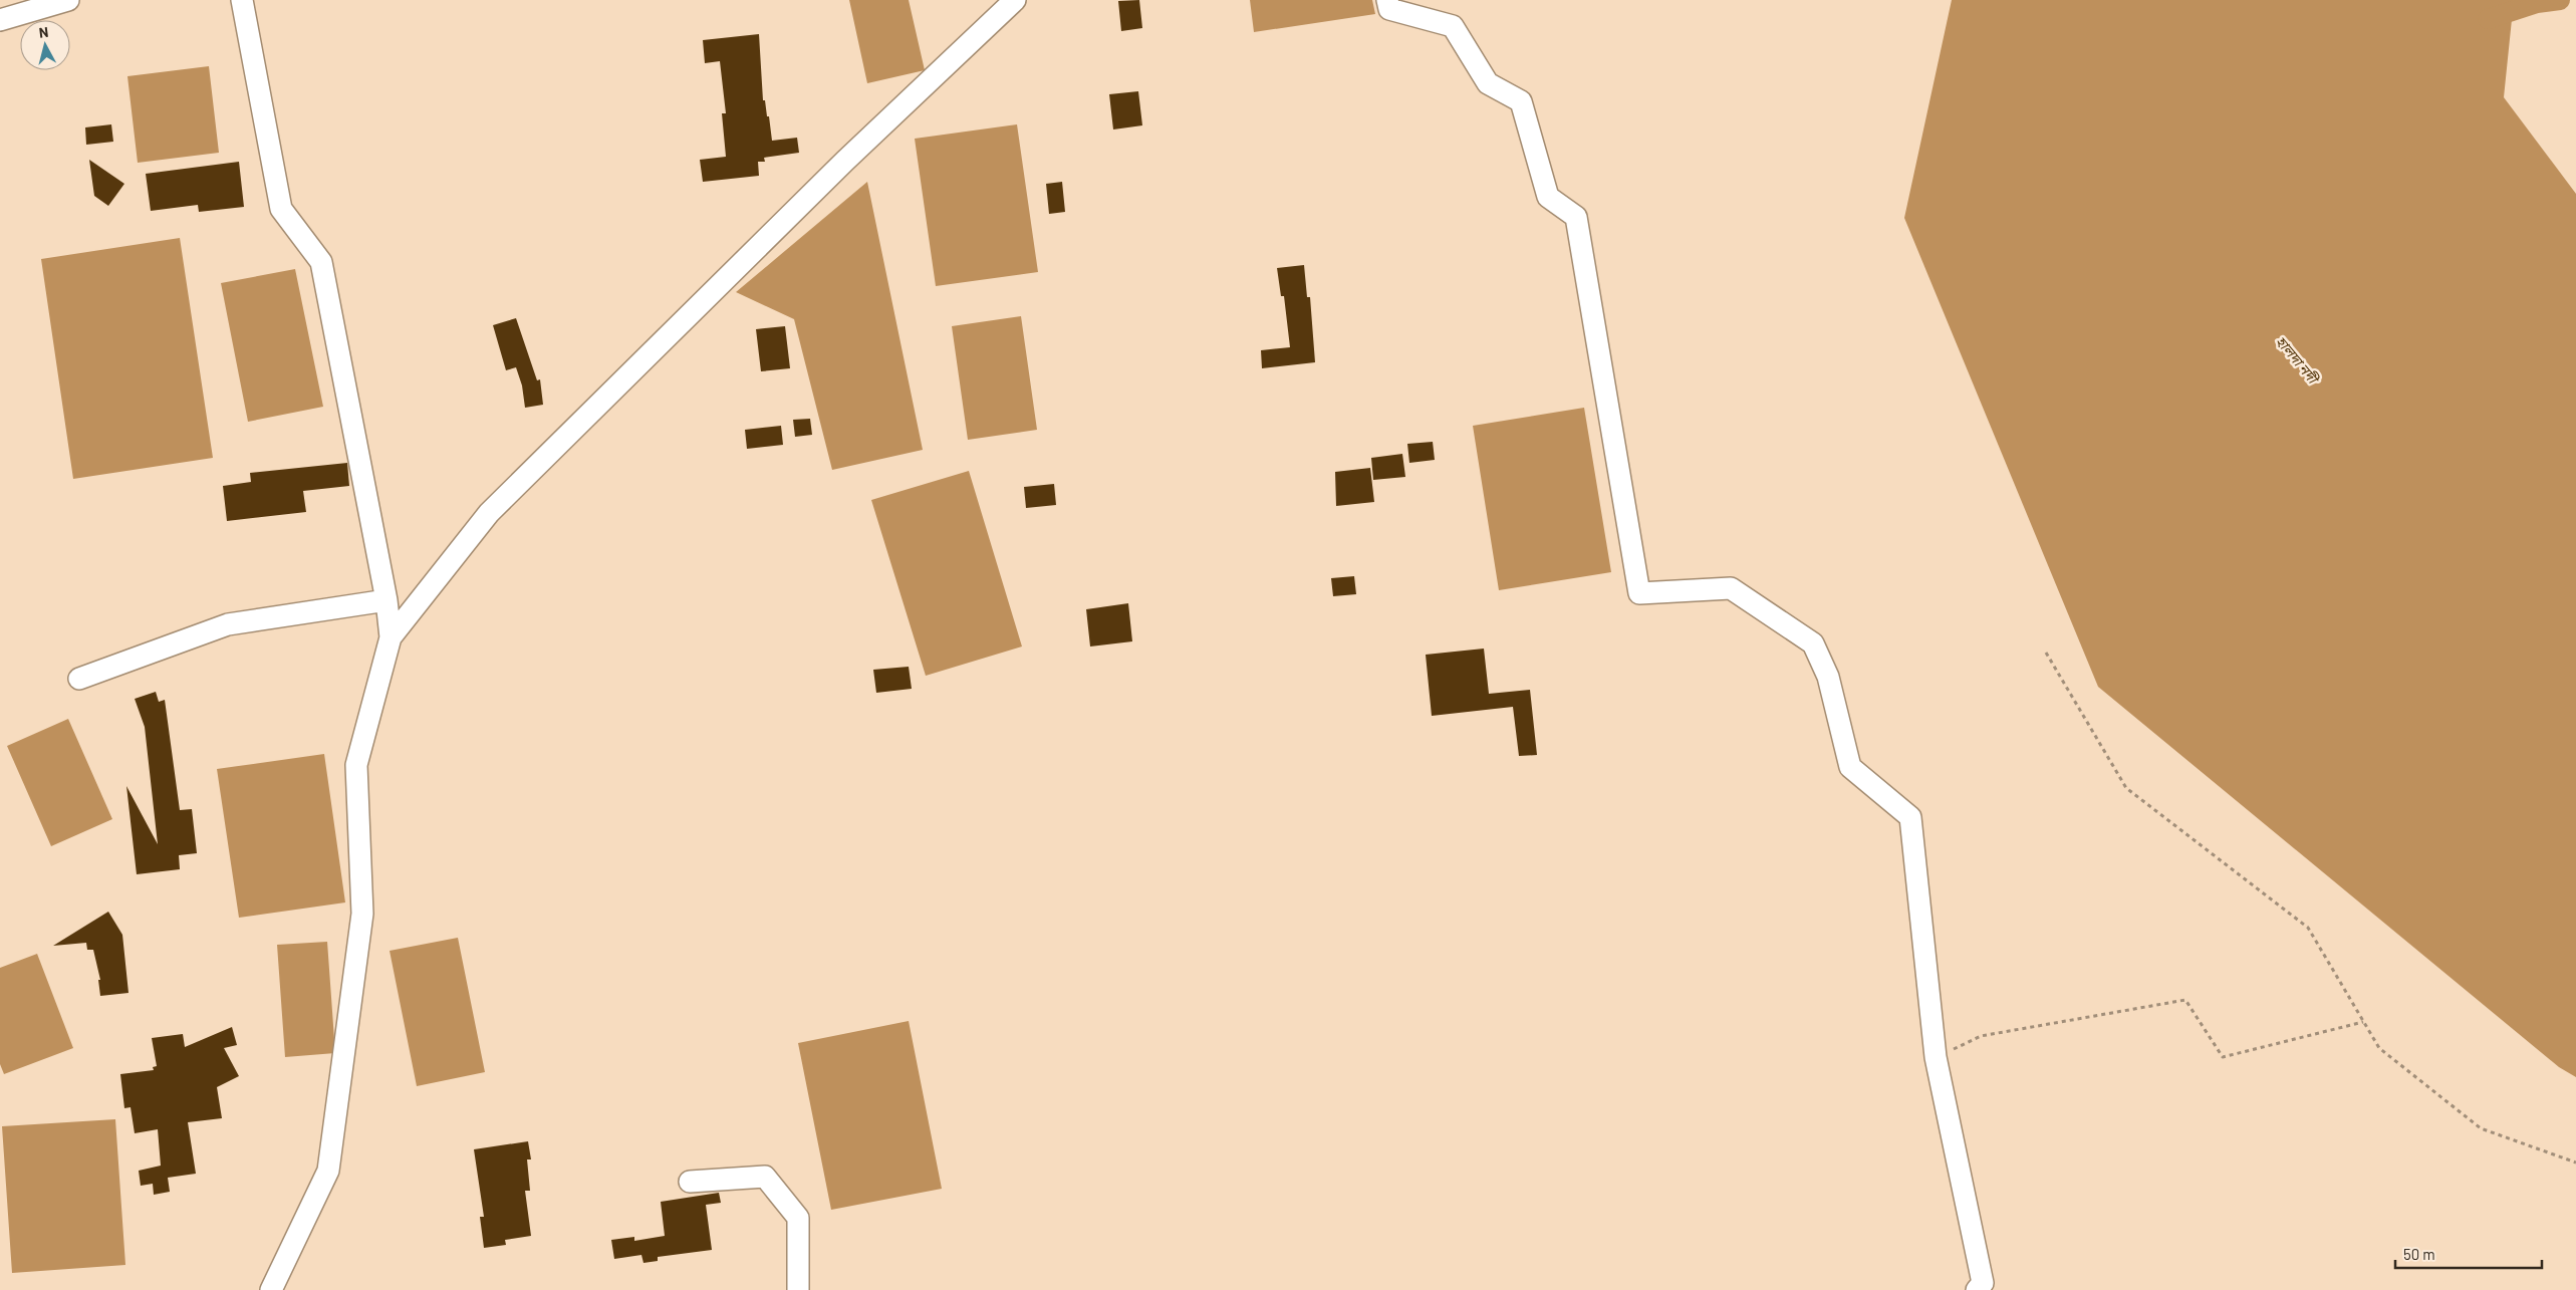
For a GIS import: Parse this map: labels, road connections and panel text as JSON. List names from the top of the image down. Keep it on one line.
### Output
{"water":["হালদা নদী"],"scale_bar":"50 m","north":"top"}
